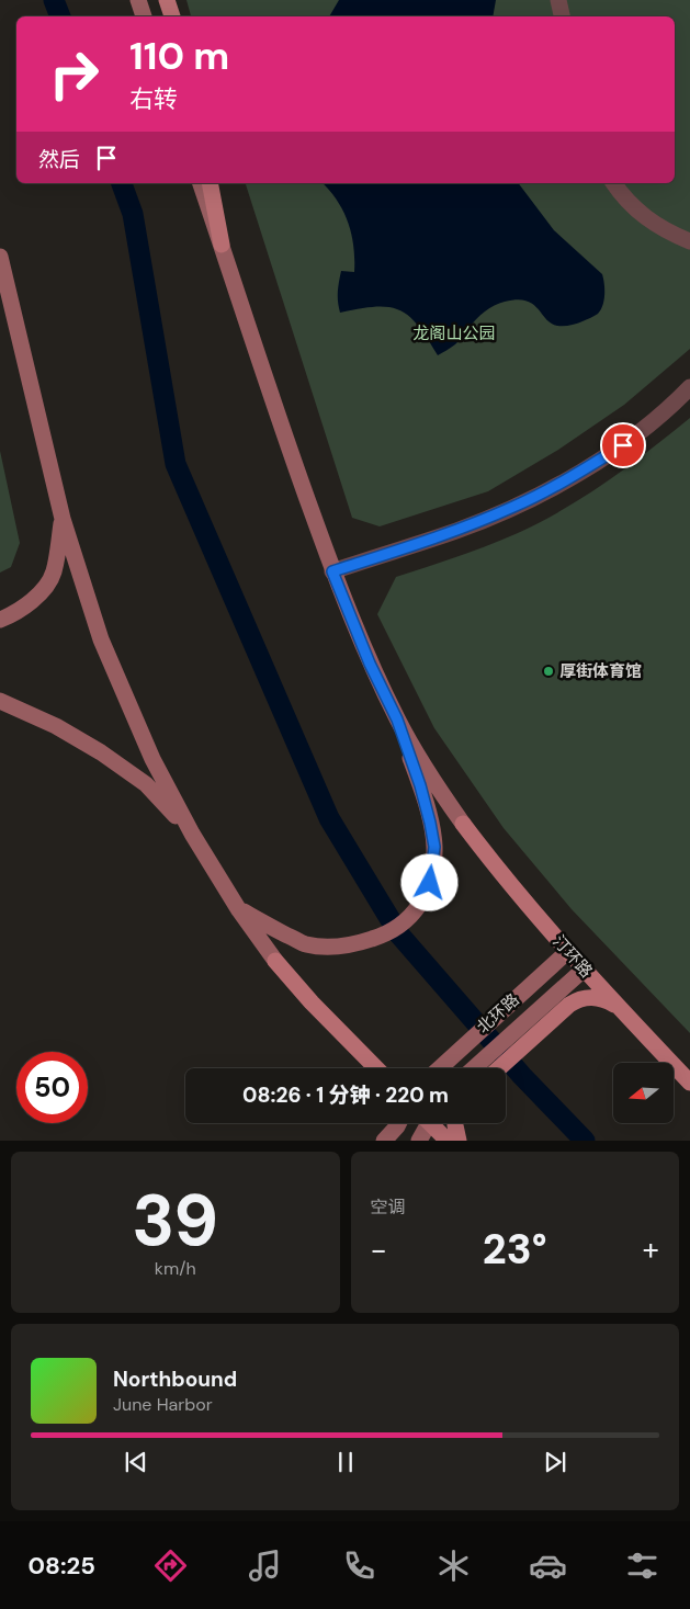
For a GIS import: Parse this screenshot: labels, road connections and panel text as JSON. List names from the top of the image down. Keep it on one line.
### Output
{"streets":{"main road":["汀环路","北环路"]},"crossings":[["汀环路","北环路"]],"parks":["龙阁山公园"],"places":["厚街体育馆"],"north":"left","page":{"turn":["110 m","右转"],"then":"然后","limit":"50","trip":"08:26 · 1 分钟 · 220 m","tile":[["39","km/h"],"空调"],"heat":["−","23°","+"],"song":["Northbound","June Harbor"],"tabs":"08:25"}}
